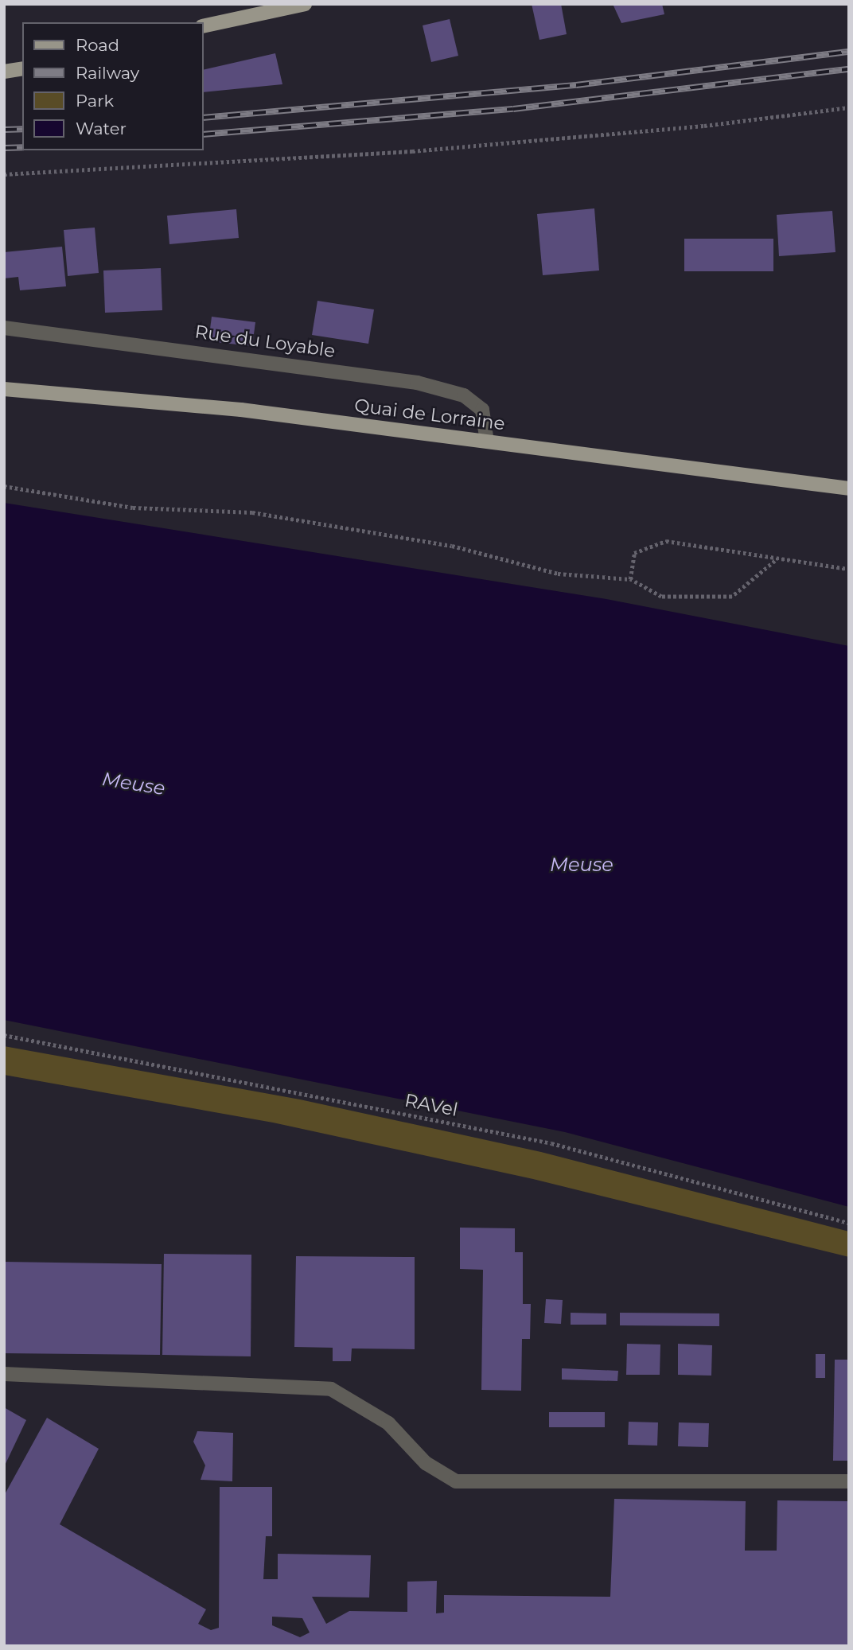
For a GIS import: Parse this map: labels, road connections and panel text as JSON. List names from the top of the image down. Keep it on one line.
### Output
{"streets":{"main road":["Quai de Lorraine"],"street":["Rue du Loyable"],"path":["RAVel"]},"crossings":[["Rue du Loyable","Quai de Lorraine"]],"water":["Meuse"],"legend":["Road","Railway","Park","Water"]}
